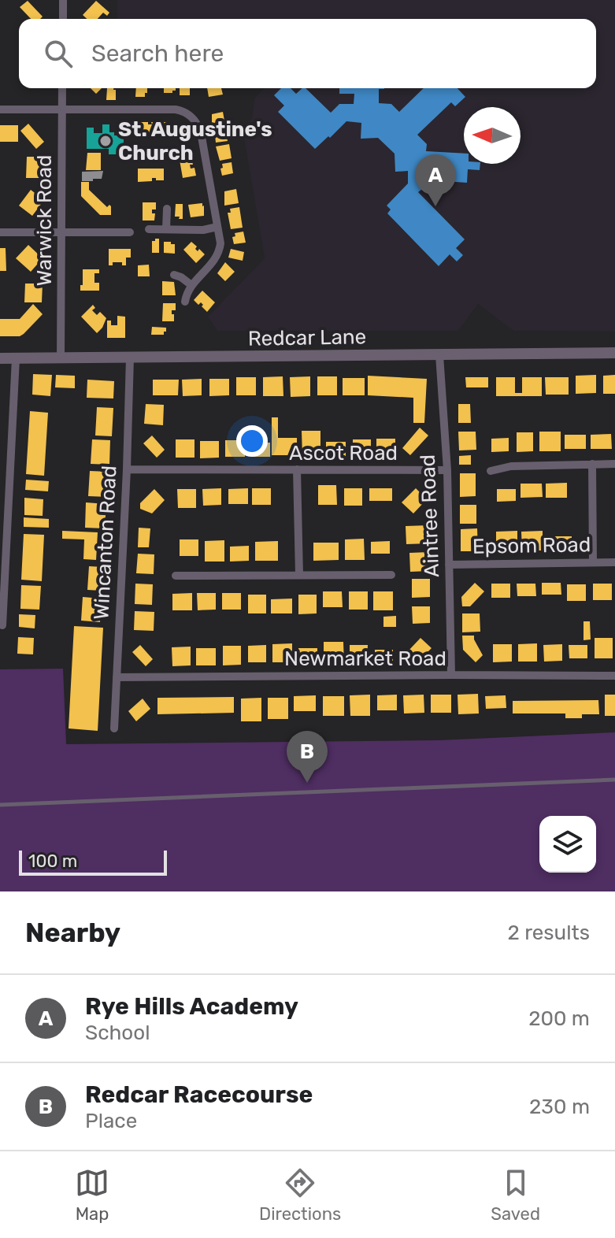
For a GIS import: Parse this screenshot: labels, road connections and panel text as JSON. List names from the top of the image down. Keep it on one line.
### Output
{"streets":{"main road":["Redcar Lane"],"street":["Warwick Road","Ascot Road","Aintree Road","Wincanton Road","Epsom Road","Newmarket Road"]},"crossings":[["Warwick Road","Redcar Lane"],["Redcar Lane","Aintree Road"],["Redcar Lane","Wincanton Road"],["Ascot Road","Aintree Road"],["Ascot Road","Wincanton Road"],["Aintree Road","Epsom Road"],["Aintree Road","Newmarket Road"],["Wincanton Road","Newmarket Road"]],"places":["St. Augustine's Church"],"scale_bar":"100 m","north":"left","page":{"search":"Search here","pins":["A","B"],"scale":"100 m","heading":["Nearby","2 results"],"list":[{"mark":"A","name":"Rye Hills Academy","note":"School","value":"200 m"},{"mark":"B","name":"Redcar Racecourse","note":"Place","value":"230 m"}],"nav":["Map","Directions","Saved"]}}
